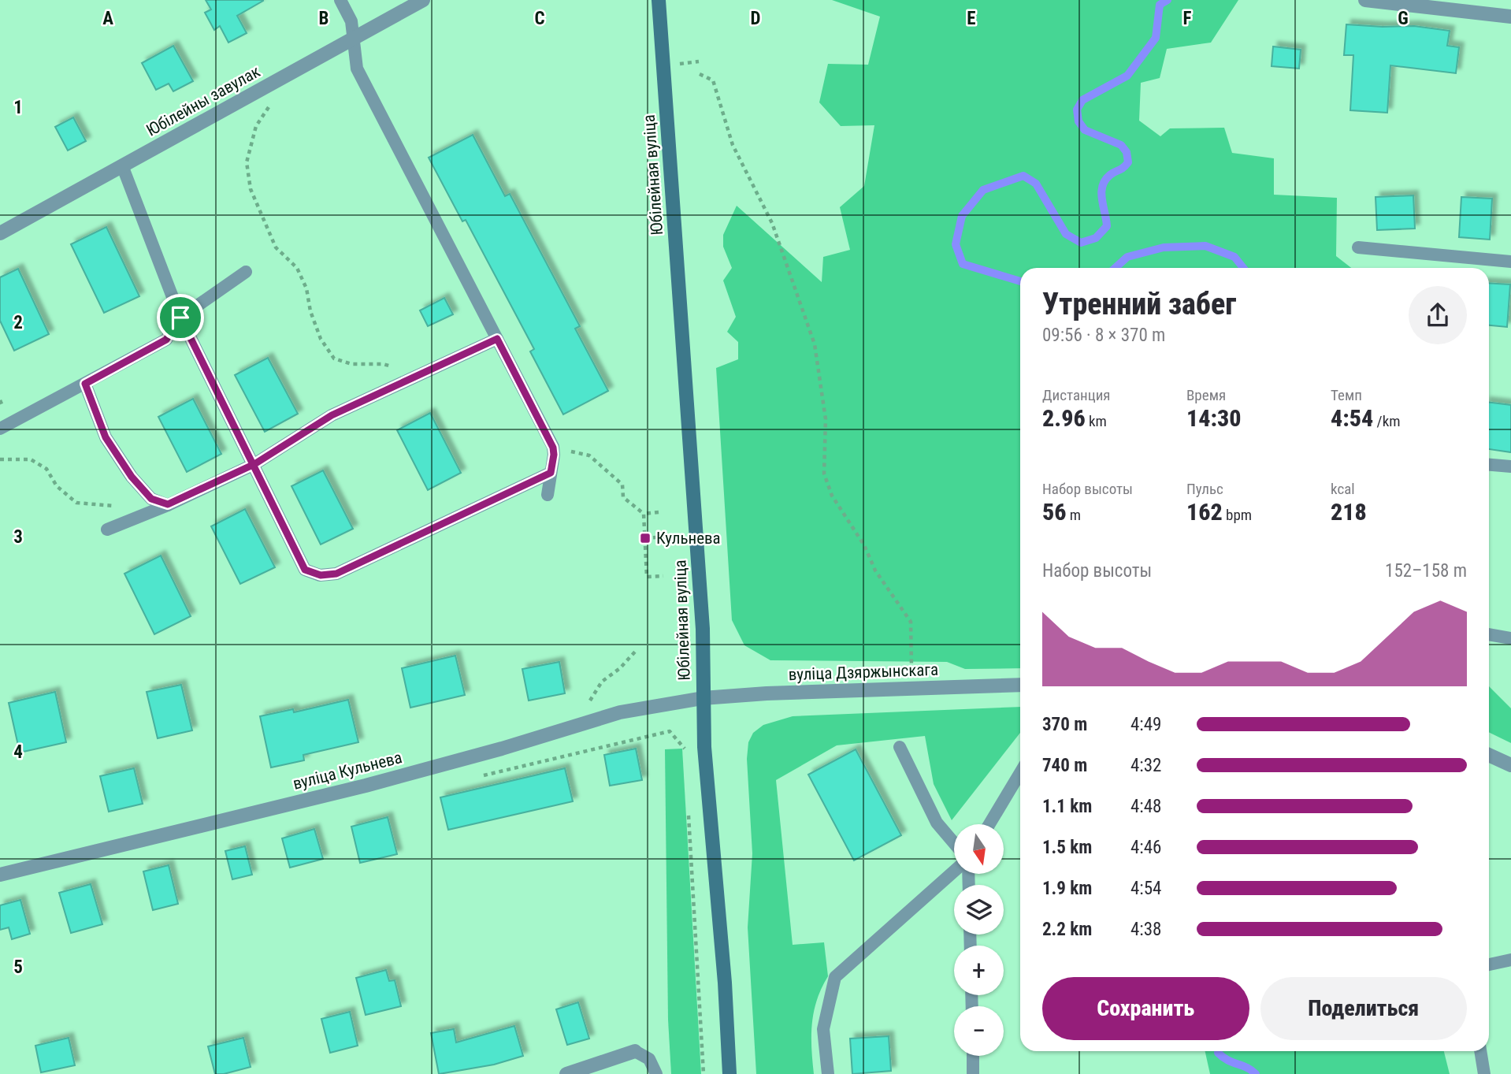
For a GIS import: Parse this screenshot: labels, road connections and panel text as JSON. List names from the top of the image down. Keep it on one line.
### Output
{"streets":{"main road":["Юбілейная вуліца"],"street":["Юбілейны завулак","вуліца Дзяржынскага","вуліца Кульнева"]},"crossings":[["Юбілейная вуліца","вуліца Дзяржынскага"],["Юбілейная вуліца","вуліца Кульнева"],["вуліца Дзяржынскага","вуліца Кульнева"]],"places":{"transit":["Кульнева"]},"north":"bottom","page":{"heading":["Утренний забег","09:56 · 8 × 370 m"],"stats":[["Дистанция","2.96 km"],["Время","14:30"],["Темп","4:54 /km"],["Набор высоты","56 m"],["Пульс","162 bpm"],["kcal","218"]],"chart":["Набор высоты","152–158 m"],"list":[{"name":"370 m","note":"4:49"},{"name":"740 m","note":"4:32"},{"name":"1.1 km","note":"4:48"},{"name":"1.5 km","note":"4:46"},{"name":"1.9 km","note":"4:54"},{"name":"2.2 km","note":"4:38"}],"map_buttons":["+","−"],"buttons":["Сохранить","Поделиться"]},"grid":{"columns":["A","B","C","D","E","F","G"],"rows":["1","2","3","4","5"]}}
